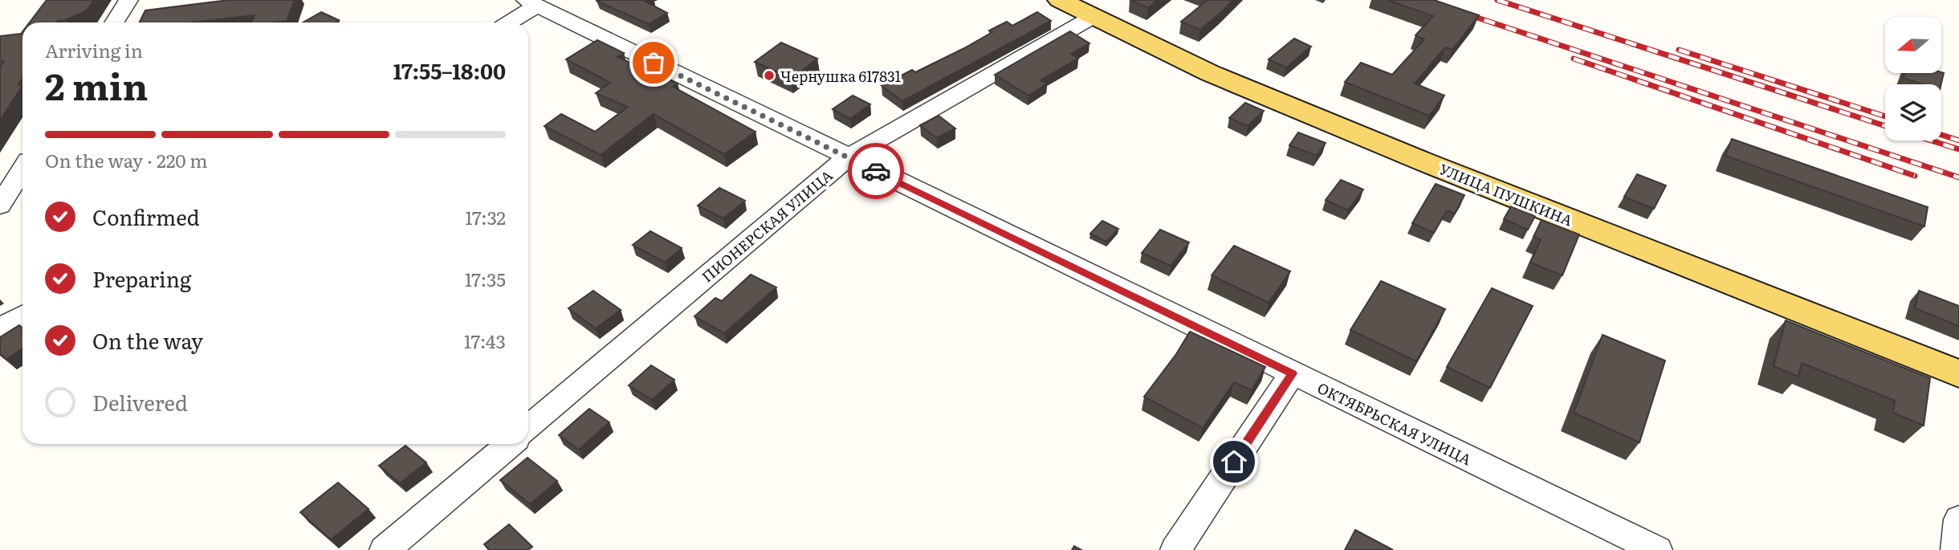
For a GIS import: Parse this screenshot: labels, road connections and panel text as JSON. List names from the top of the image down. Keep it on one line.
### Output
{"streets":{"main road":["УЛИЦА ПУШКИНА"],"street":["ПИОНЕРСКАЯ УЛИЦА","ОКТЯБРЬСКАЯ УЛИЦА"]},"crossings":[["УЛИЦА ПУШКИНА","ПИОНЕРСКАЯ УЛИЦА"],["ПИОНЕРСКАЯ УЛИЦА","ОКТЯБРЬСКАЯ УЛИЦА"]],"places":["Чернушка 617831"],"north":"left","page":{"heading":["2 min","Arriving in","17:55–18:00"],"bar":"On the way · 220 m","list":[["Confirmed","17:32"],["Preparing","17:35"],["On the way","17:43"],"Delivered"]}}
